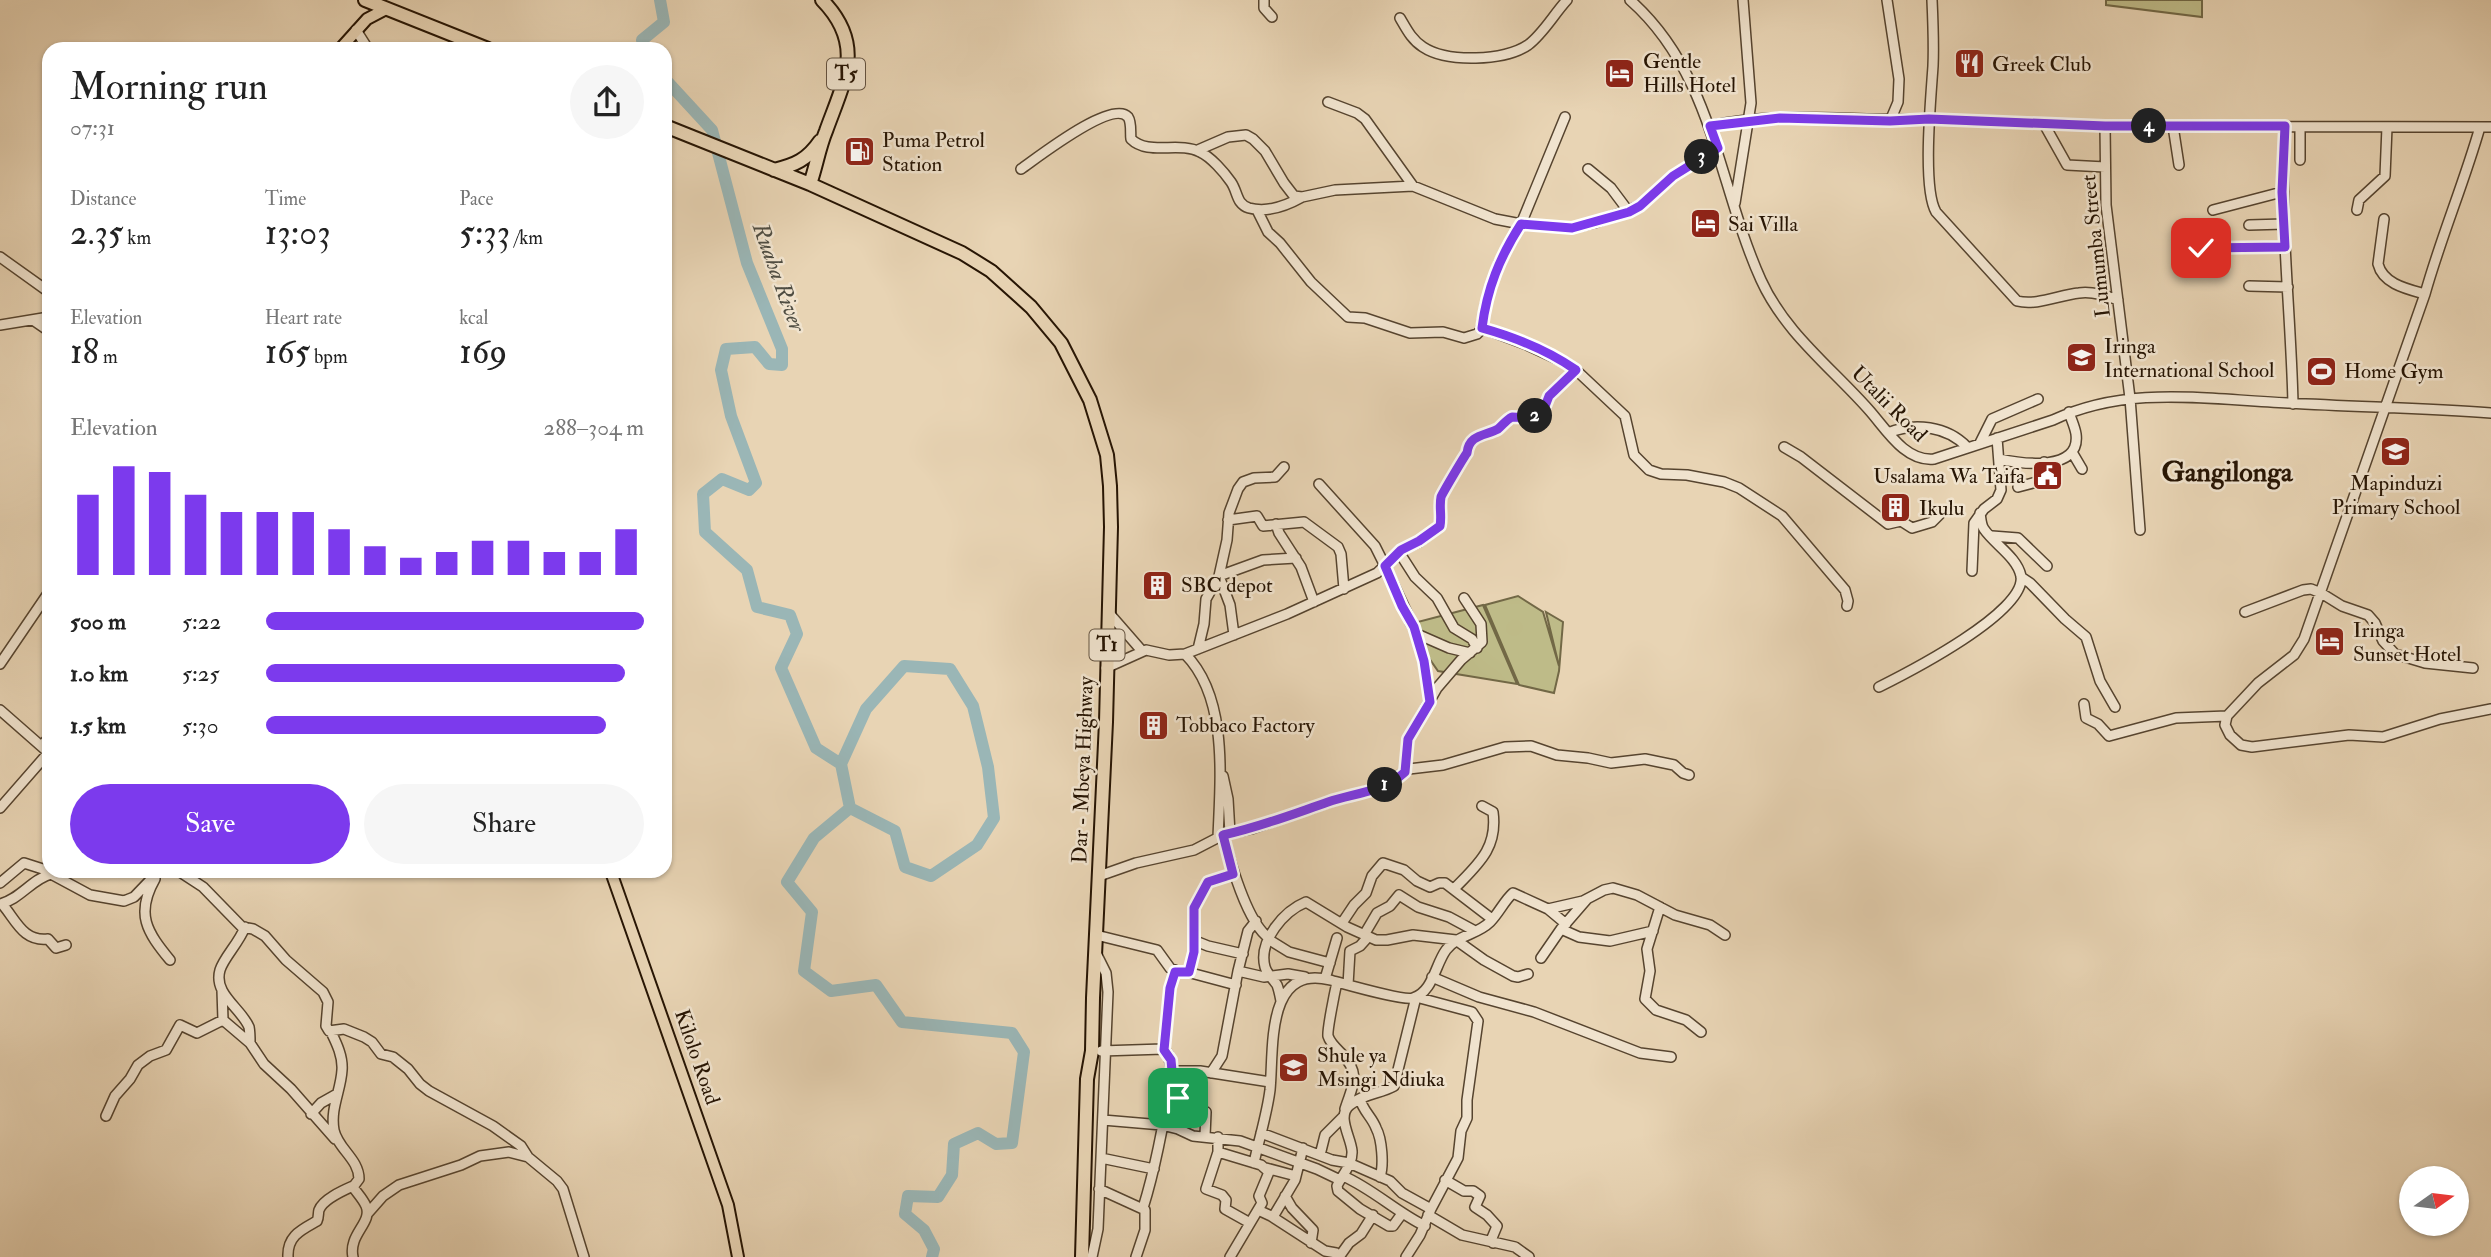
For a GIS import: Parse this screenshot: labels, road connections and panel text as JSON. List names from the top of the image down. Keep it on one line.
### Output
{"streets":{"highway":["T5","T1","Dar - Mbeya Highway"],"main road":["Kilolo Road"],"street":["Lumumba Street","Utalii Road"]},"crossings":[["T5","T1"],["T5","Dar - Mbeya Highway"],["Lumumba Street","Utalii Road"],["T1","Dar - Mbeya Highway"]],"districts":["Gangilonga"],"water":["Ruaha River"],"places":{"restaurant":["Greek Club"],"hotel":["Gentle Hills Hotel","Sai Villa","Iringa Sunset Hotel"],"fuel station":["Puma Petrol Station"],"school or university":["Iringa International School","Mapinduzi Primary School","Shule ya Msingi Ndiuka"],"sports":["Home Gym"],"public building":["Usalama Wa Taifa"],"building":["Ikulu","SBC depot","Tobbaco Factory"]},"north":"right","page":{"heading":["Morning run","07:31"],"pins":["4","3","2","1"],"stats":[["Distance","2.35 km"],["Time","13:03"],["Pace","5:33 /km"],["Elevation","18 m"],["Heart rate","165 bpm"],["kcal","169"]],"chart":["Elevation","288–304 m"],"list":[{"name":"500 m","note":"5:22"},{"name":"1.0 km","note":"5:25"},{"name":"1.5 km","note":"5:30"}],"buttons":["Save","Share"]}}
